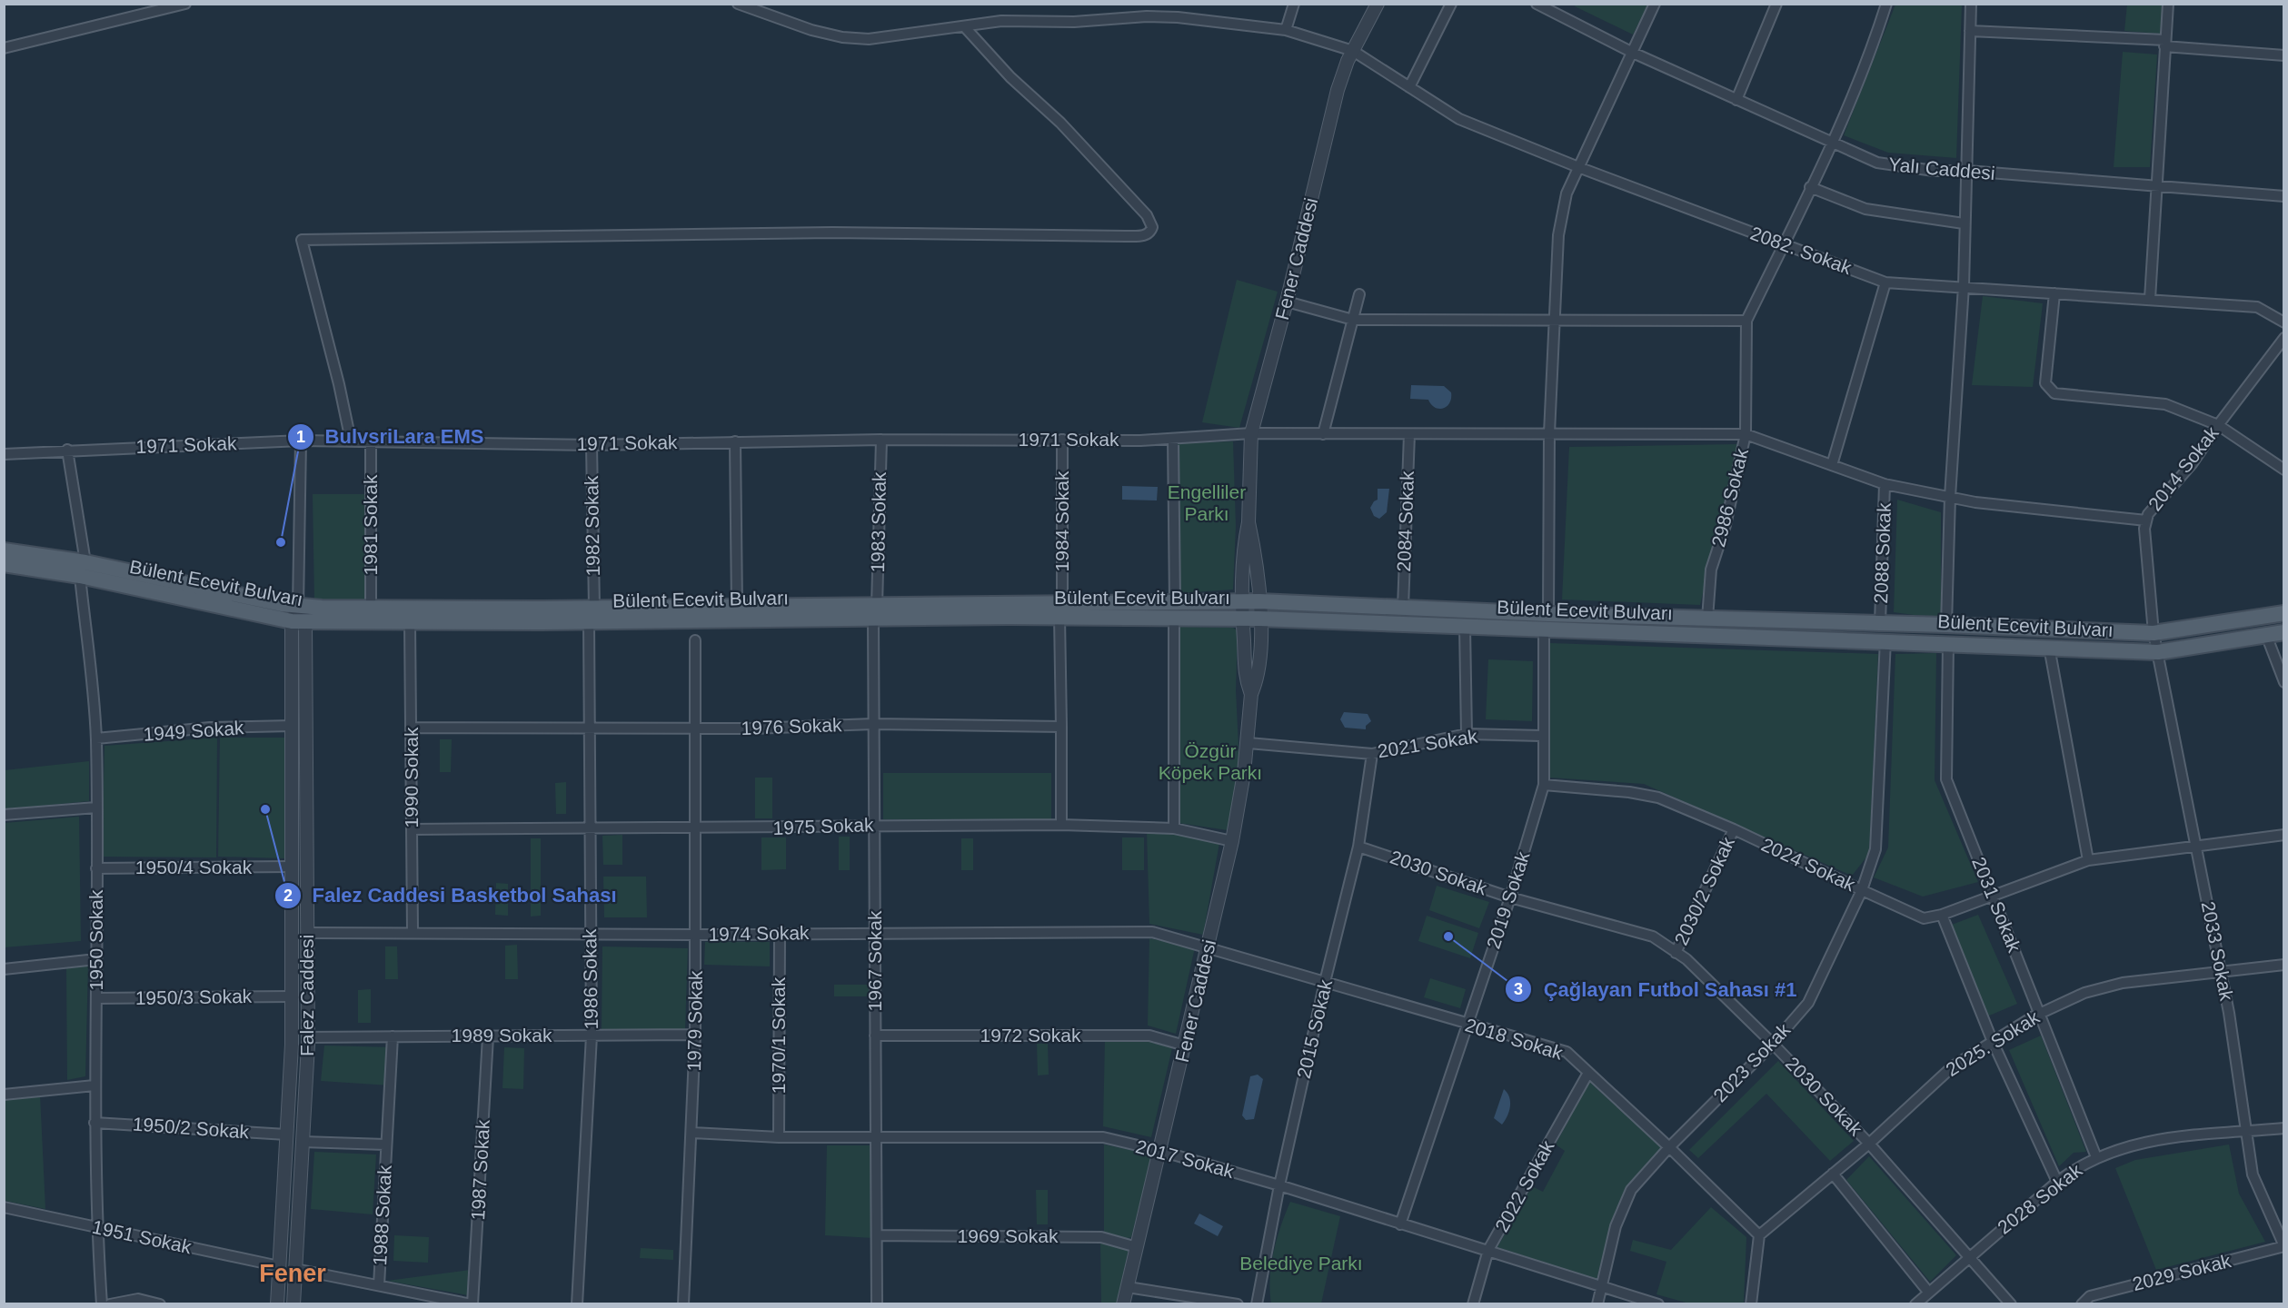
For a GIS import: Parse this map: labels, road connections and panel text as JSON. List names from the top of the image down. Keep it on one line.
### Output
{"streets":{"main road":["Bülent Ecevit Bulvarı"],"street":["Yalı Caddesi","2082. Sokak","Fener Caddesi","1971 Sokak","2014 Sokak","2986 Sokak","1984 Sokak","2084 Sokak","1983 Sokak","1981 Sokak","1982 Sokak","2088 Sokak","1976 Sokak","1949 Sokak","2021 Sokak","1990 Sokak","1975 Sokak","2024 Sokak","1950/4 Sokak","2030 Sokak","2030/2 Sokak","2019 Sokak","2031 Sokak","1974 Sokak","1950 Sokak","2033 Sokak","1967 Sokak","1986 Sokak","Falez Caddesi","1950/3 Sokak","1979 Sokak","2015 Sokak","1989 Sokak","1970/1 Sokak","1972 Sokak","2018 Sokak","2025. Sokak","2023 Sokak","1950/2 Sokak","2017 Sokak","1987 Sokak","2022 Sokak","2028 Sokak","1988 Sokak","1969 Sokak","1951 Sokak","2029 Sokak"]},"crossings":[["2082. Sokak","Fener Caddesi"],["Fener Caddesi","1971 Sokak"],["Fener Caddesi","Bülent Ecevit Bulvarı"],["Fener Caddesi","2021 Sokak"],["Fener Caddesi","1975 Sokak"],["Fener Caddesi","1974 Sokak"],["Fener Caddesi","1972 Sokak"],["Fener Caddesi","2018 Sokak"],["Fener Caddesi","2017 Sokak"],["Fener Caddesi","1969 Sokak"],["1971 Sokak","2986 Sokak"],["1971 Sokak","1984 Sokak"],["1971 Sokak","2084 Sokak"],["1971 Sokak","1983 Sokak"],["1971 Sokak","1981 Sokak"],["1971 Sokak","1982 Sokak"],["1971 Sokak","1950 Sokak"],["2014 Sokak","2088 Sokak"],["2014 Sokak","Bülent Ecevit Bulvarı"],["2014 Sokak","2033 Sokak"],["2986 Sokak","2088 Sokak"],["2986 Sokak","Bülent Ecevit Bulvarı"],["1984 Sokak","Bülent Ecevit Bulvarı"],["2084 Sokak","Bülent Ecevit Bulvarı"],["1983 Sokak","Bülent Ecevit Bulvarı"],["1983 Sokak","1967 Sokak"],["1981 Sokak","Bülent Ecevit Bulvarı"],["1982 Sokak","Bülent Ecevit Bulvarı"],["1982 Sokak","1986 Sokak"],["2088 Sokak","Bülent Ecevit Bulvarı"],["Bülent Ecevit Bulvarı","1990 Sokak"],["Bülent Ecevit Bulvarı","2024 Sokak"],["Bülent Ecevit Bulvarı","2019 Sokak"],["Bülent Ecevit Bulvarı","2031 Sokak"],["Bülent Ecevit Bulvarı","1950 Sokak"],["Bülent Ecevit Bulvarı","2033 Sokak"],["Bülent Ecevit Bulvarı","1967 Sokak"],["Bülent Ecevit Bulvarı","1986 Sokak"],["Bülent Ecevit Bulvarı","Falez Caddesi"],["1976 Sokak","1990 Sokak"],["1976 Sokak","1967 Sokak"],["1976 Sokak","1986 Sokak"],["1976 Sokak","1979 Sokak"],["1949 Sokak","1950 Sokak"],["1949 Sokak","Falez Caddesi"],["2021 Sokak","2019 Sokak"],["2021 Sokak","2015 Sokak"],["1990 Sokak","1975 Sokak"],["1990 Sokak","1974 Sokak"],["1975 Sokak","1967 Sokak"],["1975 Sokak","1986 Sokak"],["1975 Sokak","1979 Sokak"],["2024 Sokak","2030/2 Sokak"],["2024 Sokak","2019 Sokak"],["2024 Sokak","2023 Sokak"],["1950/4 Sokak","1950 Sokak"],["1950/4 Sokak","Falez Caddesi"],["2030 Sokak","2030/2 Sokak"],["2030 Sokak","2019 Sokak"],["2030 Sokak","2015 Sokak"],["2030 Sokak","2025. Sokak"],["2030 Sokak","2023 Sokak"],["2030 Sokak","2028 Sokak"],["2019 Sokak","2018 Sokak"],["2019 Sokak","2017 Sokak"],["2031 Sokak","2025. Sokak"],["2031 Sokak","2028 Sokak"],["1974 Sokak","1967 Sokak"],["1974 Sokak","1986 Sokak"],["1974 Sokak","Falez Caddesi"],["1974 Sokak","1979 Sokak"],["1974 Sokak","1970/1 Sokak"],["1974 Sokak","2018 Sokak"],["1950 Sokak","1950/3 Sokak"],["1950 Sokak","1950/2 Sokak"],["1950 Sokak","1951 Sokak"],["2033 Sokak","2025. Sokak"],["2033 Sokak","2028 Sokak"],["2033 Sokak","2029 Sokak"],["1967 Sokak","1972 Sokak"],["1967 Sokak","2017 Sokak"],["1967 Sokak","1969 Sokak"],["1986 Sokak","1989 Sokak"],["Falez Caddesi","1950/3 Sokak"],["Falez Caddesi","1989 Sokak"],["Falez Caddesi","1950/2 Sokak"],["Falez Caddesi","1988 Sokak"],["Falez Caddesi","1951 Sokak"],["1979 Sokak","1989 Sokak"],["1979 Sokak","2017 Sokak"],["2015 Sokak","2018 Sokak"],["2015 Sokak","2017 Sokak"],["1989 Sokak","1987 Sokak"],["1989 Sokak","1988 Sokak"],["1970/1 Sokak","2017 Sokak"],["2018 Sokak","2025. Sokak"],["2018 Sokak","2023 Sokak"],["2018 Sokak","2022 Sokak"],["2023 Sokak","2017 Sokak"],["2017 Sokak","2022 Sokak"]],"districts":["Fener"],"parks":["Engelliler Parkı","Özgür Köpek Parkı","Belediye Parkı"],"places":["BulvsriLara EMS","Falez Caddesi Basketbol Sahası","Çağlayan Futbol Sahası #1"]}
